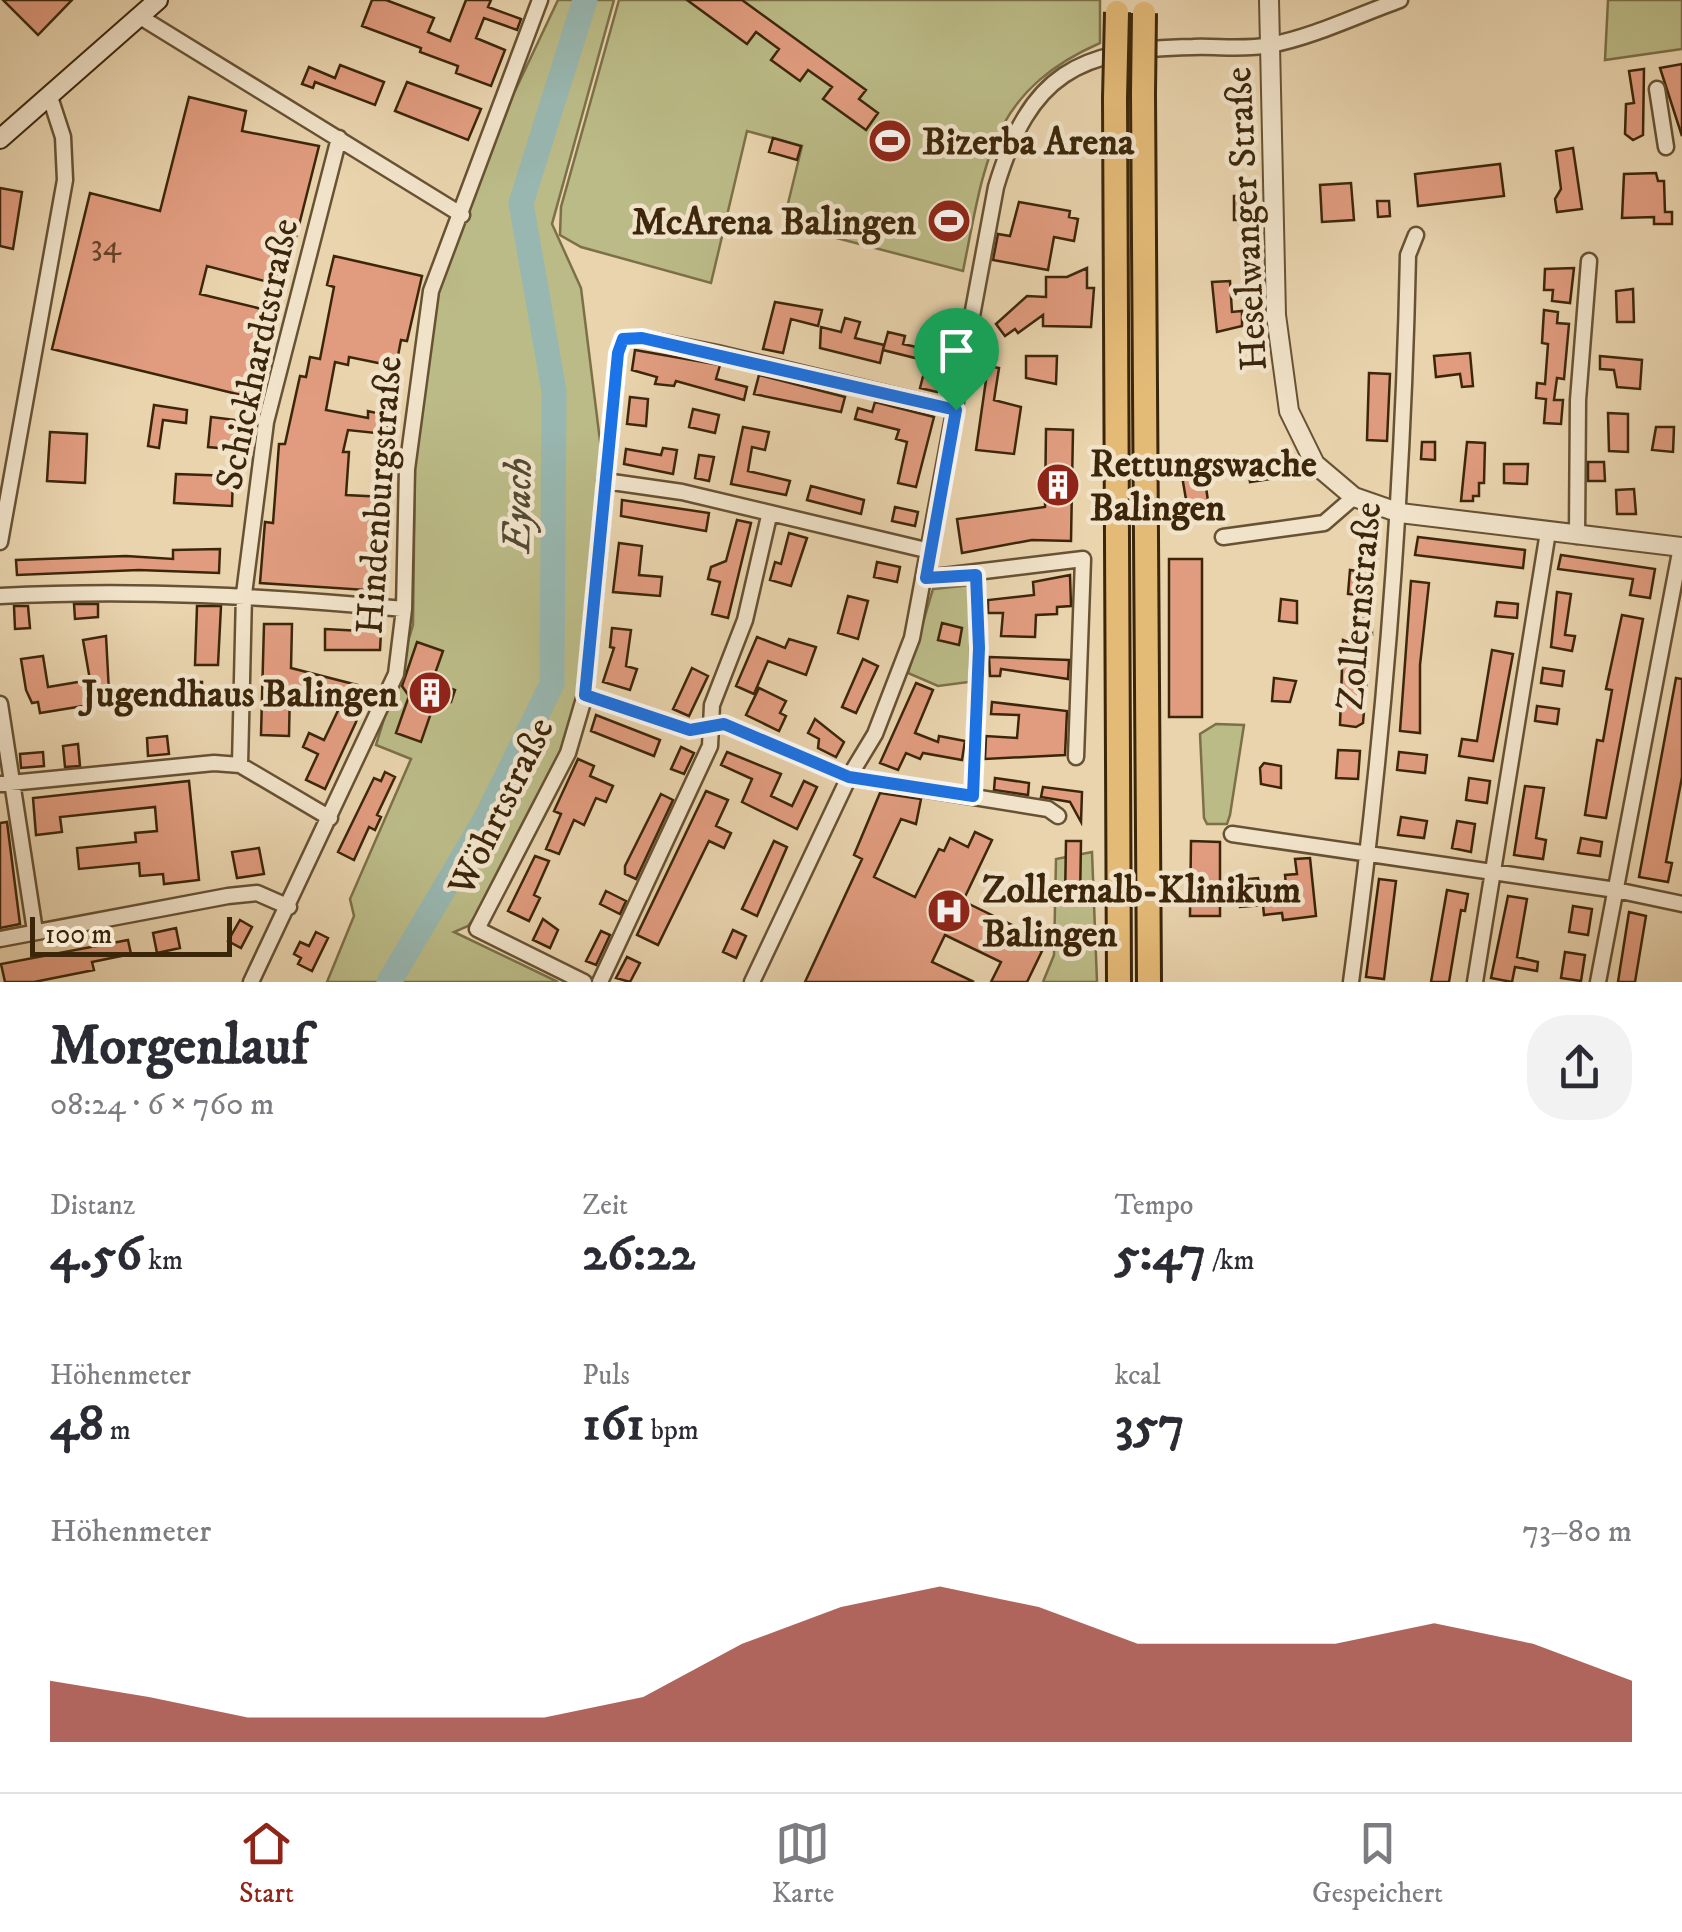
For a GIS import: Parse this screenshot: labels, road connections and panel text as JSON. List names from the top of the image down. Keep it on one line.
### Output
{"streets":{"street":["Heselwanger Straße","Schickhardtstraße","Hindenburgstraße","Zollernstraße","Wöhrtstraße"]},"crossings":[["Heselwanger Straße","Zollernstraße"]],"water":["Eyach"],"places":{"sports":["Bizerba Arena","McArena Balingen"],"building":["Rettungswache Balingen","Jugendhaus Balingen"],"hospital":["Zollernalb-Klinikum Balingen"]},"house_numbers":["34"],"scale_bar":"100 m","page":{"scale":"100 m","heading":["Morgenlauf","08:24 · 6 × 760 m"],"stats":[["Distanz","4.56 km"],["Zeit","26:22"],["Tempo","5:47 /km"],["Höhenmeter","48 m"],["Puls","161 bpm"],["kcal","357"]],"chart":["Höhenmeter","73–80 m"],"tabs":["Start","Karte","Gespeichert"]}}
